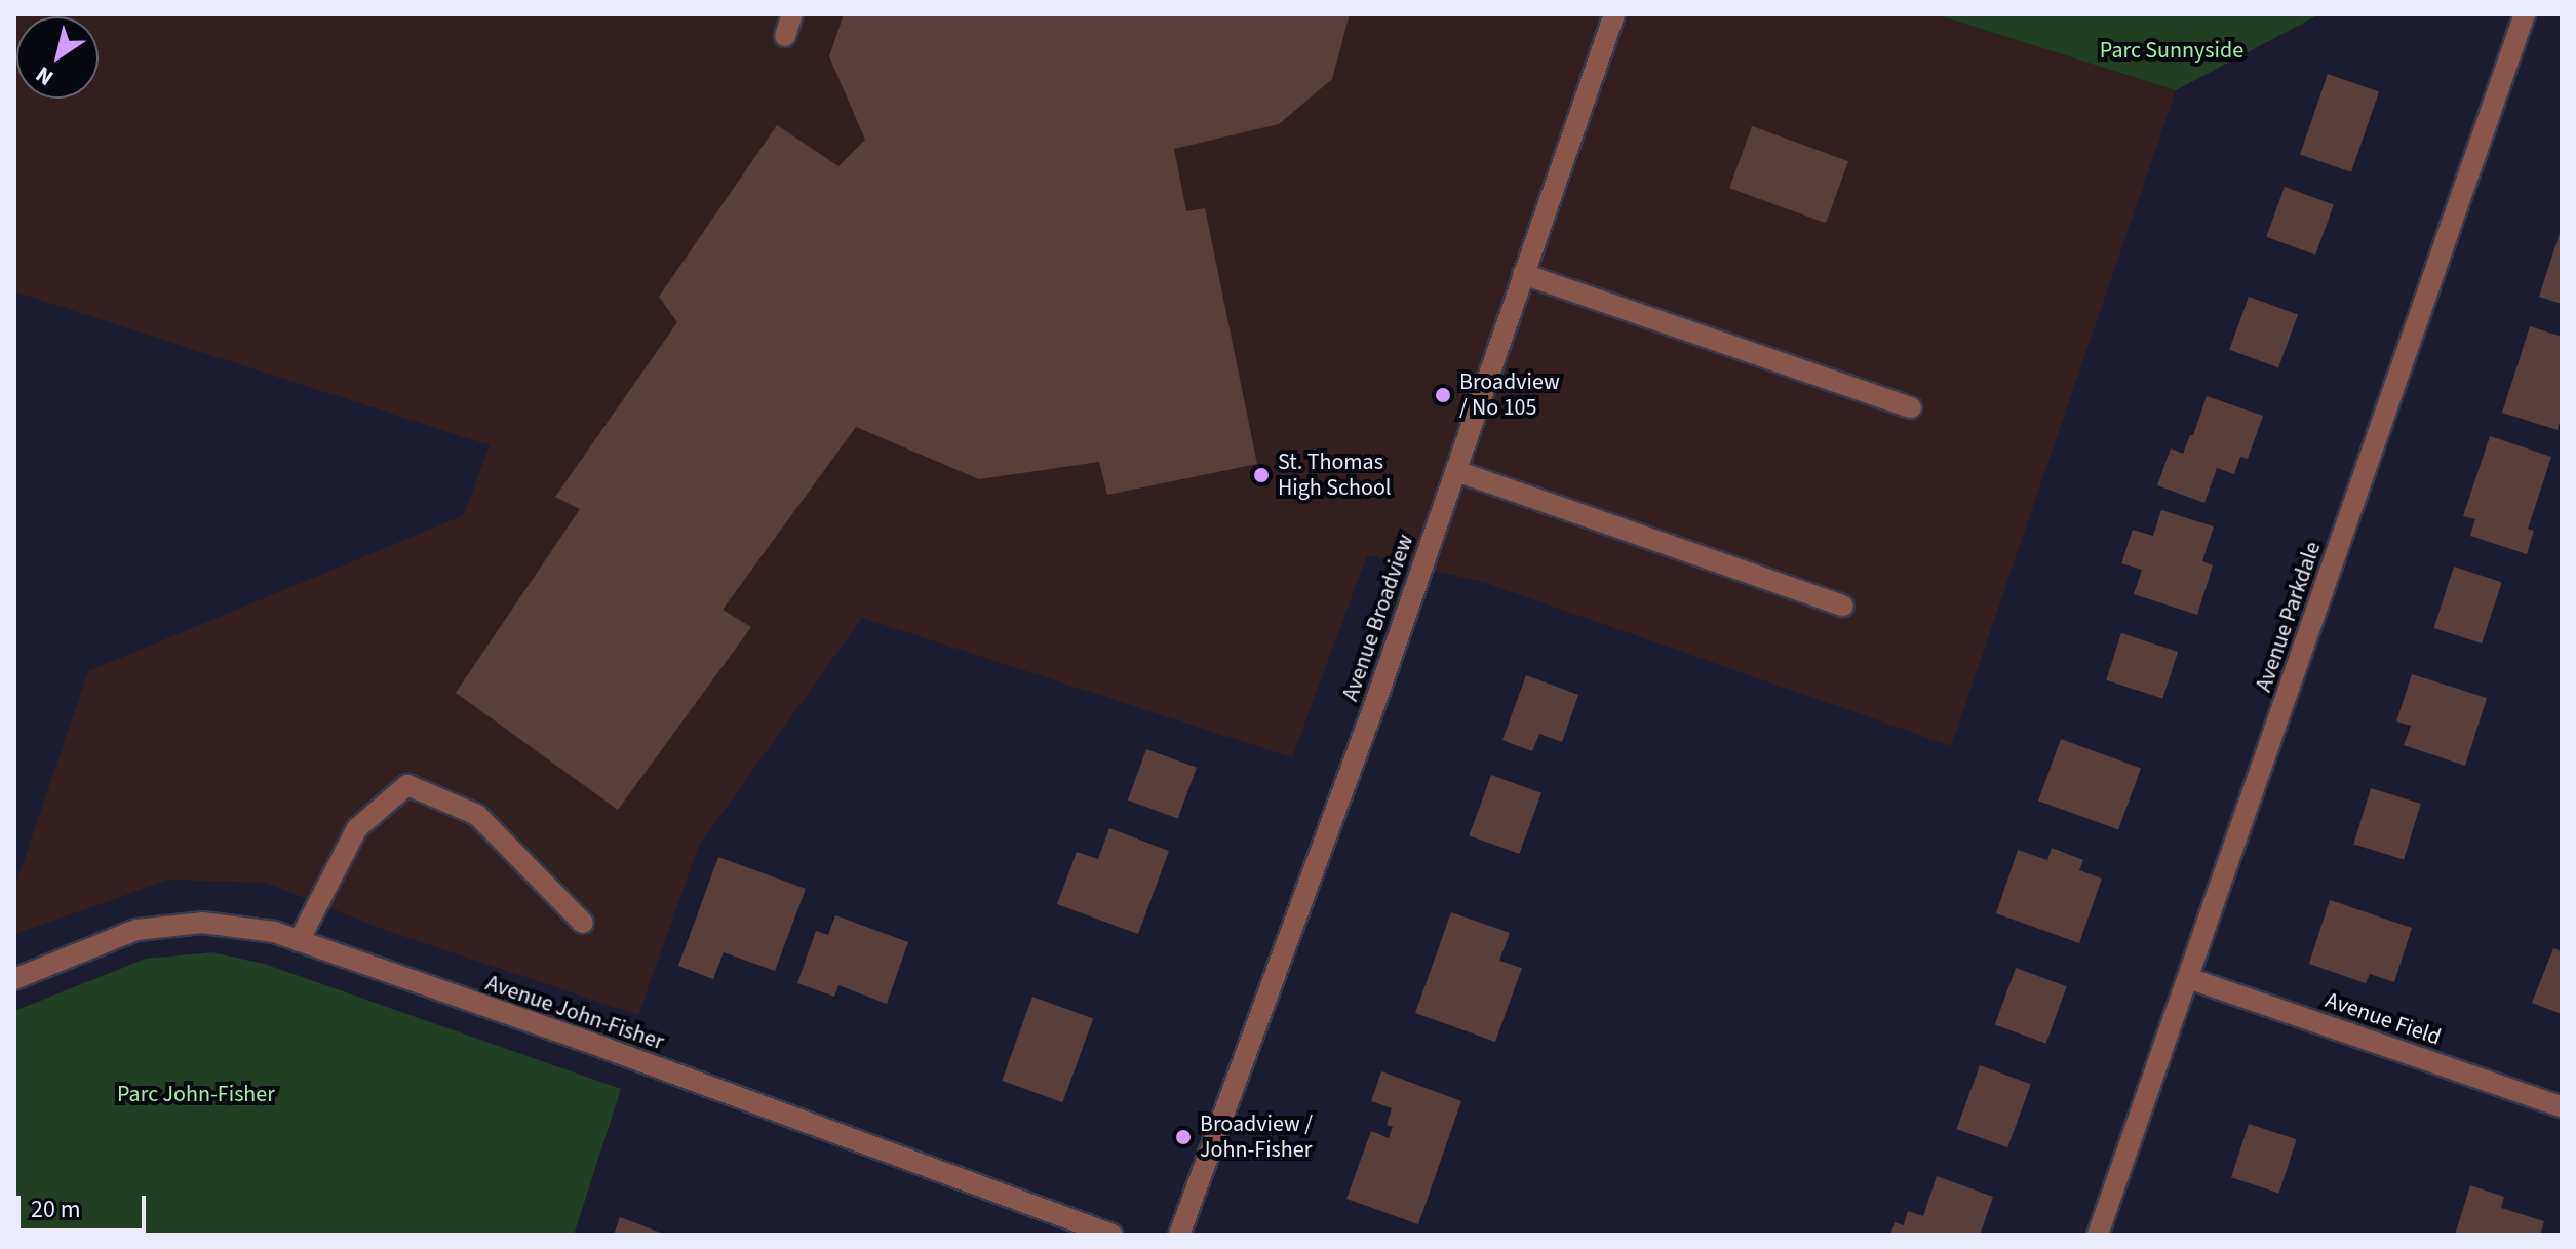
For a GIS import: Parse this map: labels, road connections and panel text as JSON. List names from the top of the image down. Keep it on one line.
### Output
{"streets":{"street":["Avenue Parkdale","Avenue Broadview","Avenue John-Fisher","Avenue Field"]},"crossings":[["Avenue Parkdale","Avenue Field"]],"parks":["Parc Sunnyside","Parc John-Fisher"],"places":["Broadview / No 105","St. Thomas High School","Broadview / John-Fisher"],"scale_bar":"20 m","north":"bottom left"}
